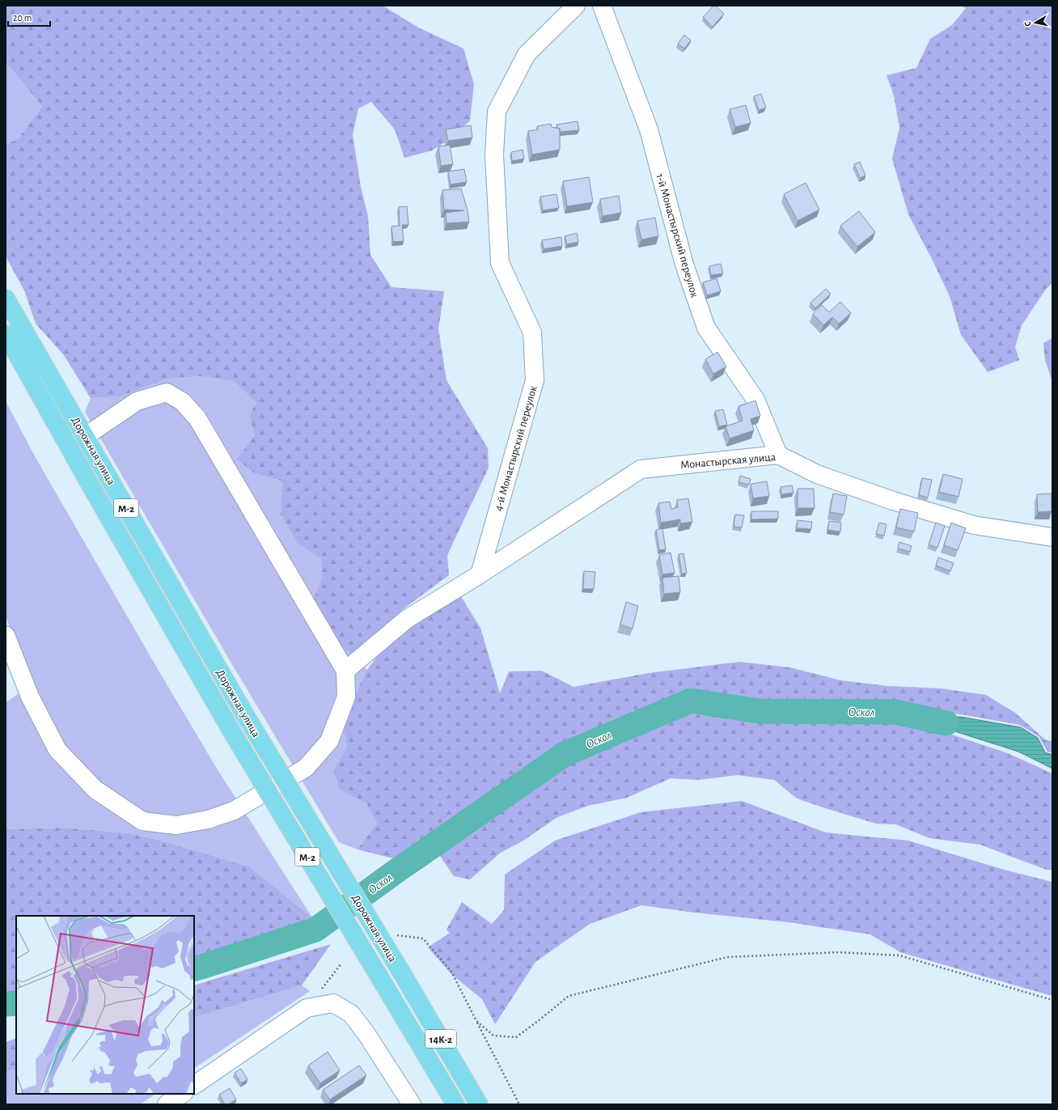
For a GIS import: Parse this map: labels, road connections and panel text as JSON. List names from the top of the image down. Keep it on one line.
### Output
{"streets":{"main road":["Дорожная улица","М-2","14К-2"],"street":["1-й Монастырский переулок","4-й Монастырский переулок","Монастырская улица"]},"crossings":[["1-й Монастырский переулок","Монастырская улица"],["4-й Монастырский переулок","Монастырская улица"]],"water":["Оскол"],"scale_bar":"20 m","north":"left"}
